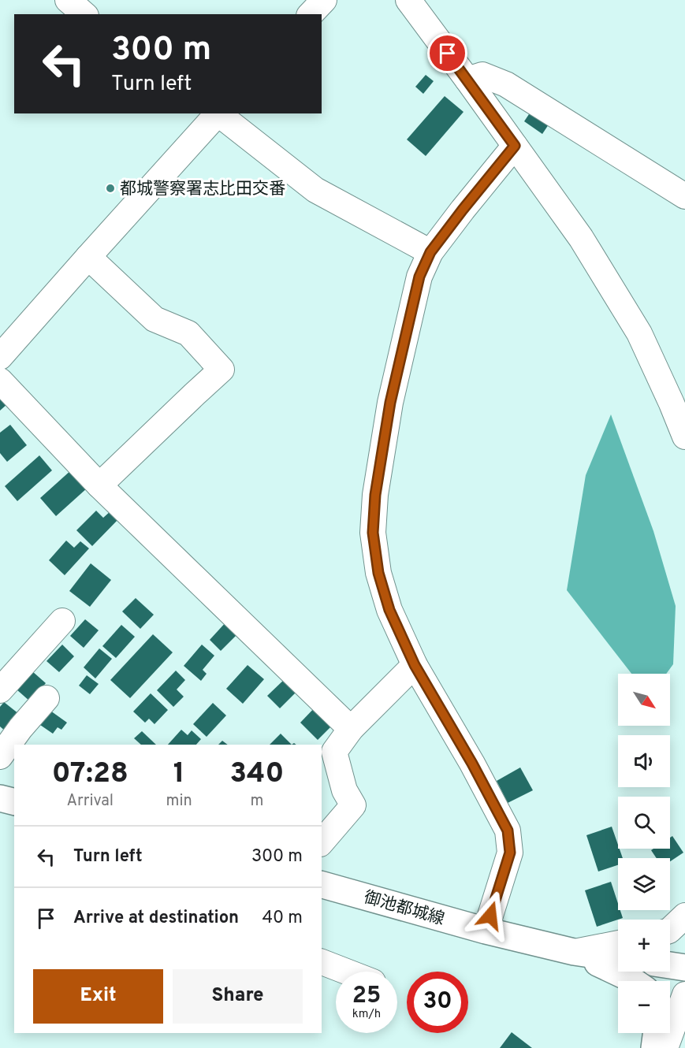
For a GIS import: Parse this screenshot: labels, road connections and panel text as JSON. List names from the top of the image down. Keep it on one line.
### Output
{"streets":{"main road":["御池都城線"]},"places":["都城警察署志比田交番"],"north":"bottom right","page":{"turn":["300 m","Turn left"],"map_buttons":["+","−"],"eta":["07:28","Arrival","1","min","340","m"],"list":[{"name":"Turn left","value":"300 m"},{"name":"Arrive at destination","value":"40 m"}],"buttons":["Exit","Share"],"speed":"25 km/h","limit":"30"}}
